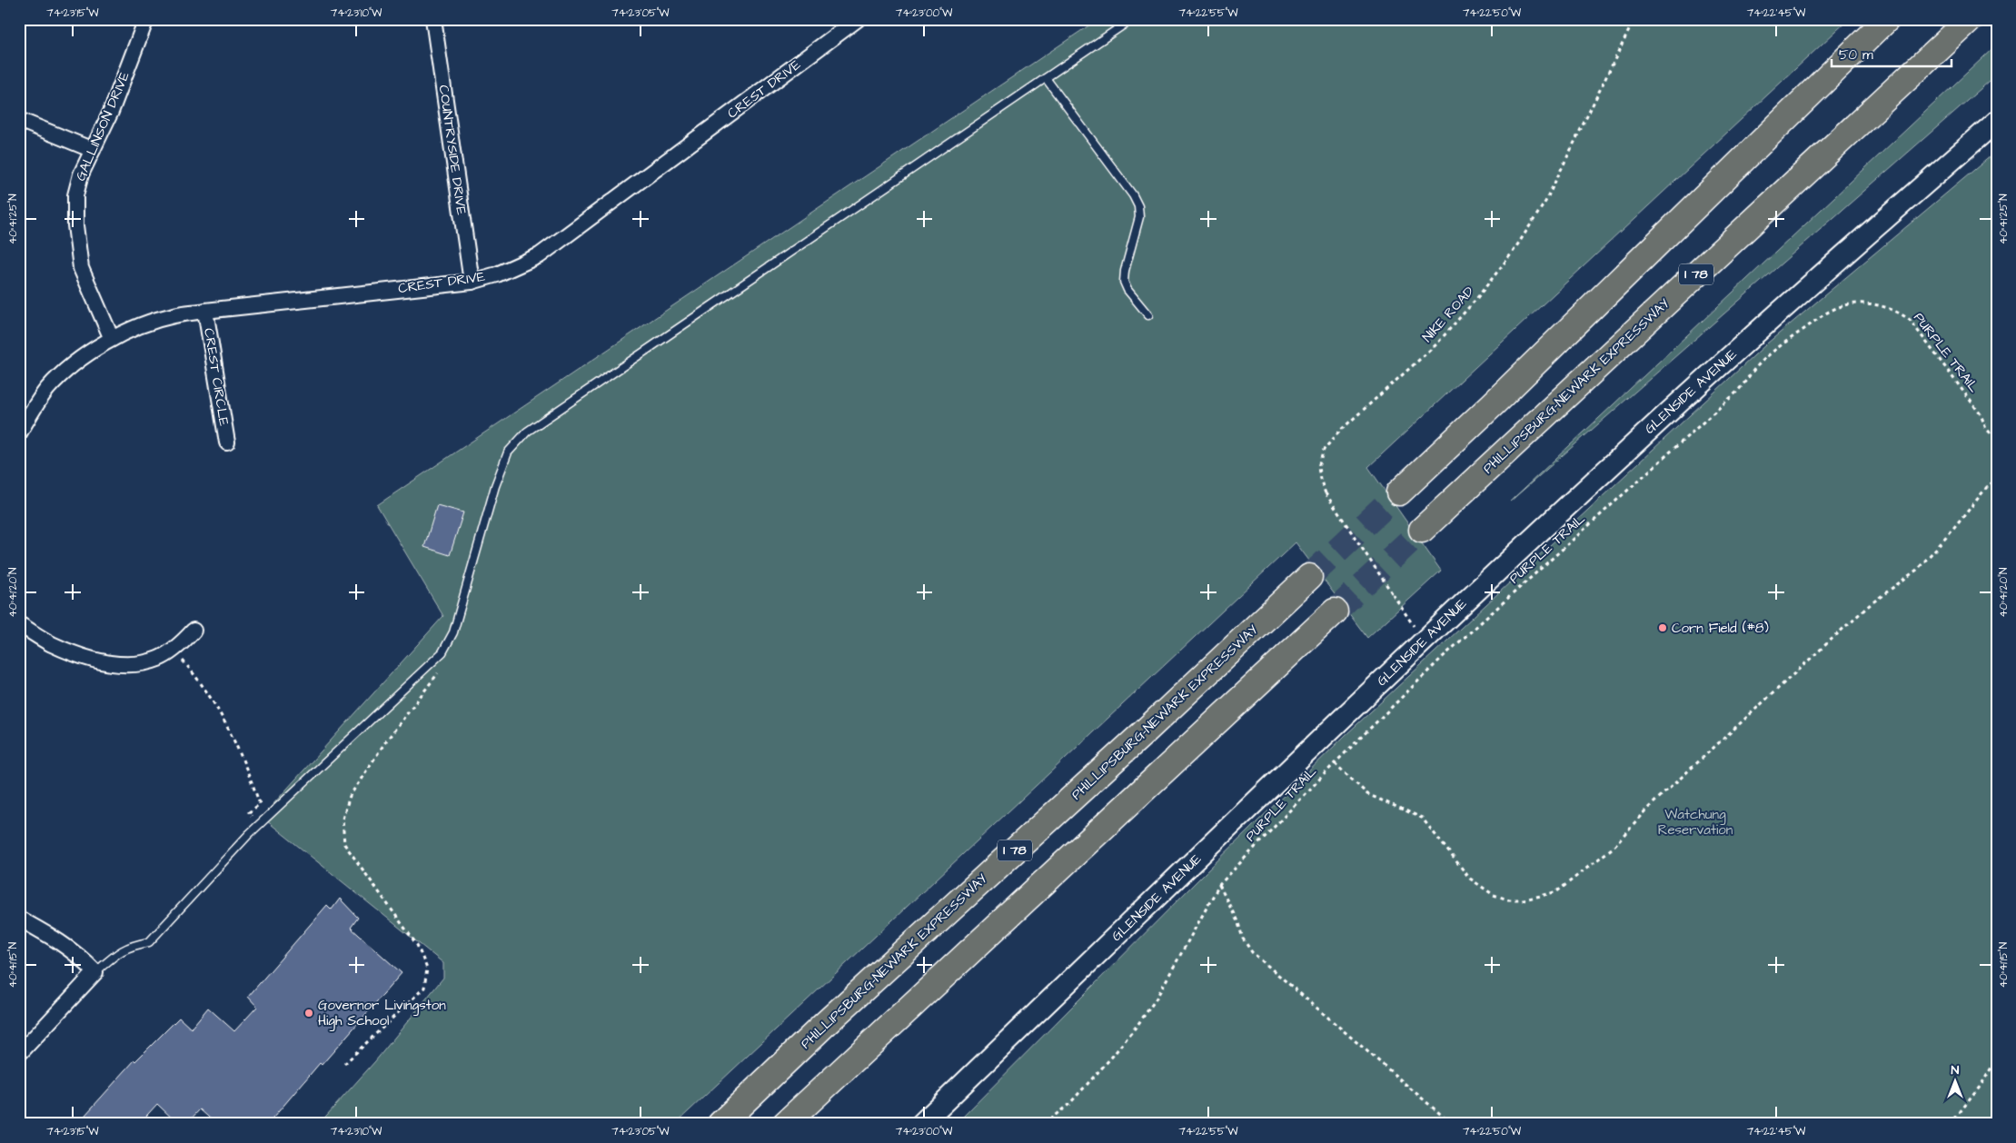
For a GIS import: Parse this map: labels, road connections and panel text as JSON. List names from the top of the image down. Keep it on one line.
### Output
{"streets":{"highway":["I 78","PHILLIPSBURG-NEWARK EXPRESSWAY"],"main road":["GLENSIDE AVENUE"],"street":["CREST DRIVE","GALLINSON DRIVE","COUNTRYSIDE DRIVE","CREST CIRCLE"],"path":["NIKE ROAD","PURPLE TRAIL"]},"crossings":[["CREST DRIVE","GALLINSON DRIVE"],["CREST DRIVE","COUNTRYSIDE DRIVE"],["CREST DRIVE","CREST CIRCLE"],["NIKE ROAD","GLENSIDE AVENUE"]],"parks":["Watchung Reservation"],"places":["Corn Field (#8)","Governor Livingston High School"],"scale_bar":"50 m","north":"top","coordinates":["74°23'15\"W","74°23'10\"W","74°23'05\"W","74°23'00\"W","74°22'55\"W","74°22'50\"W","74°22'45\"W","40°41'25\"N","40°41'20\"N","40°41'15\"N"]}
